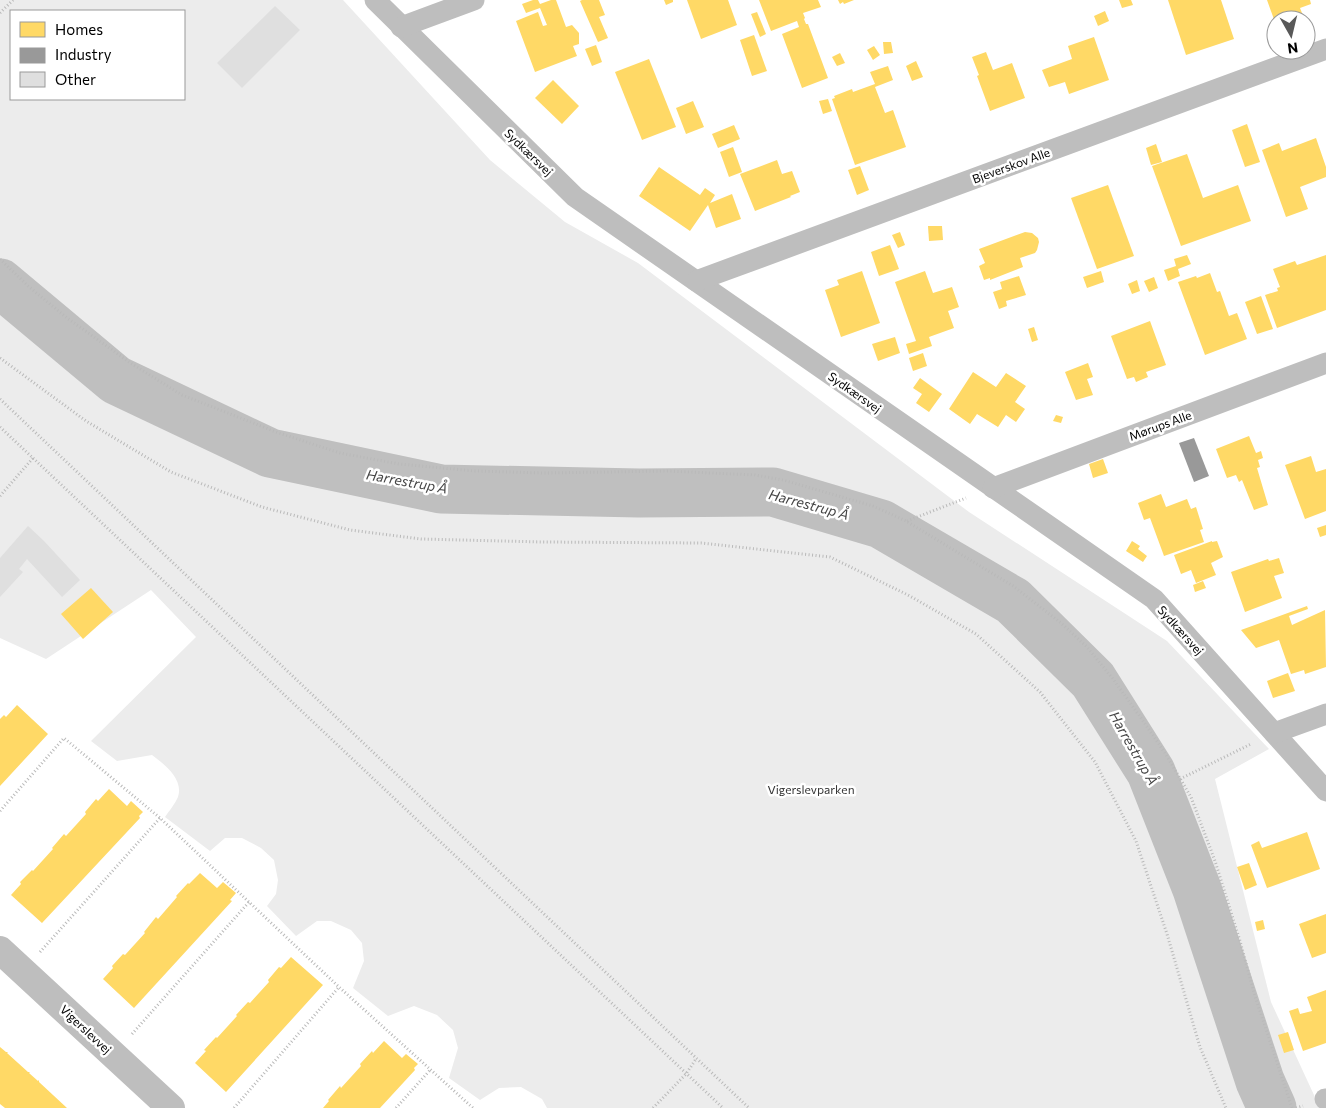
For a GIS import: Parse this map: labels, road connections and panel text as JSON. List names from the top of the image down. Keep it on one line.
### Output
{"streets":{"street":["Sydkærsvej","Bjeverskov Alle","Mørups Alle","Vigerslevvej"]},"crossings":[["Sydkærsvej","Bjeverskov Alle"],["Sydkærsvej","Mørups Alle"]],"water":["Harrestrup Å"],"parks":["Vigerslevparken"],"legend":["Homes","Industry","Other"],"north":"bottom"}
